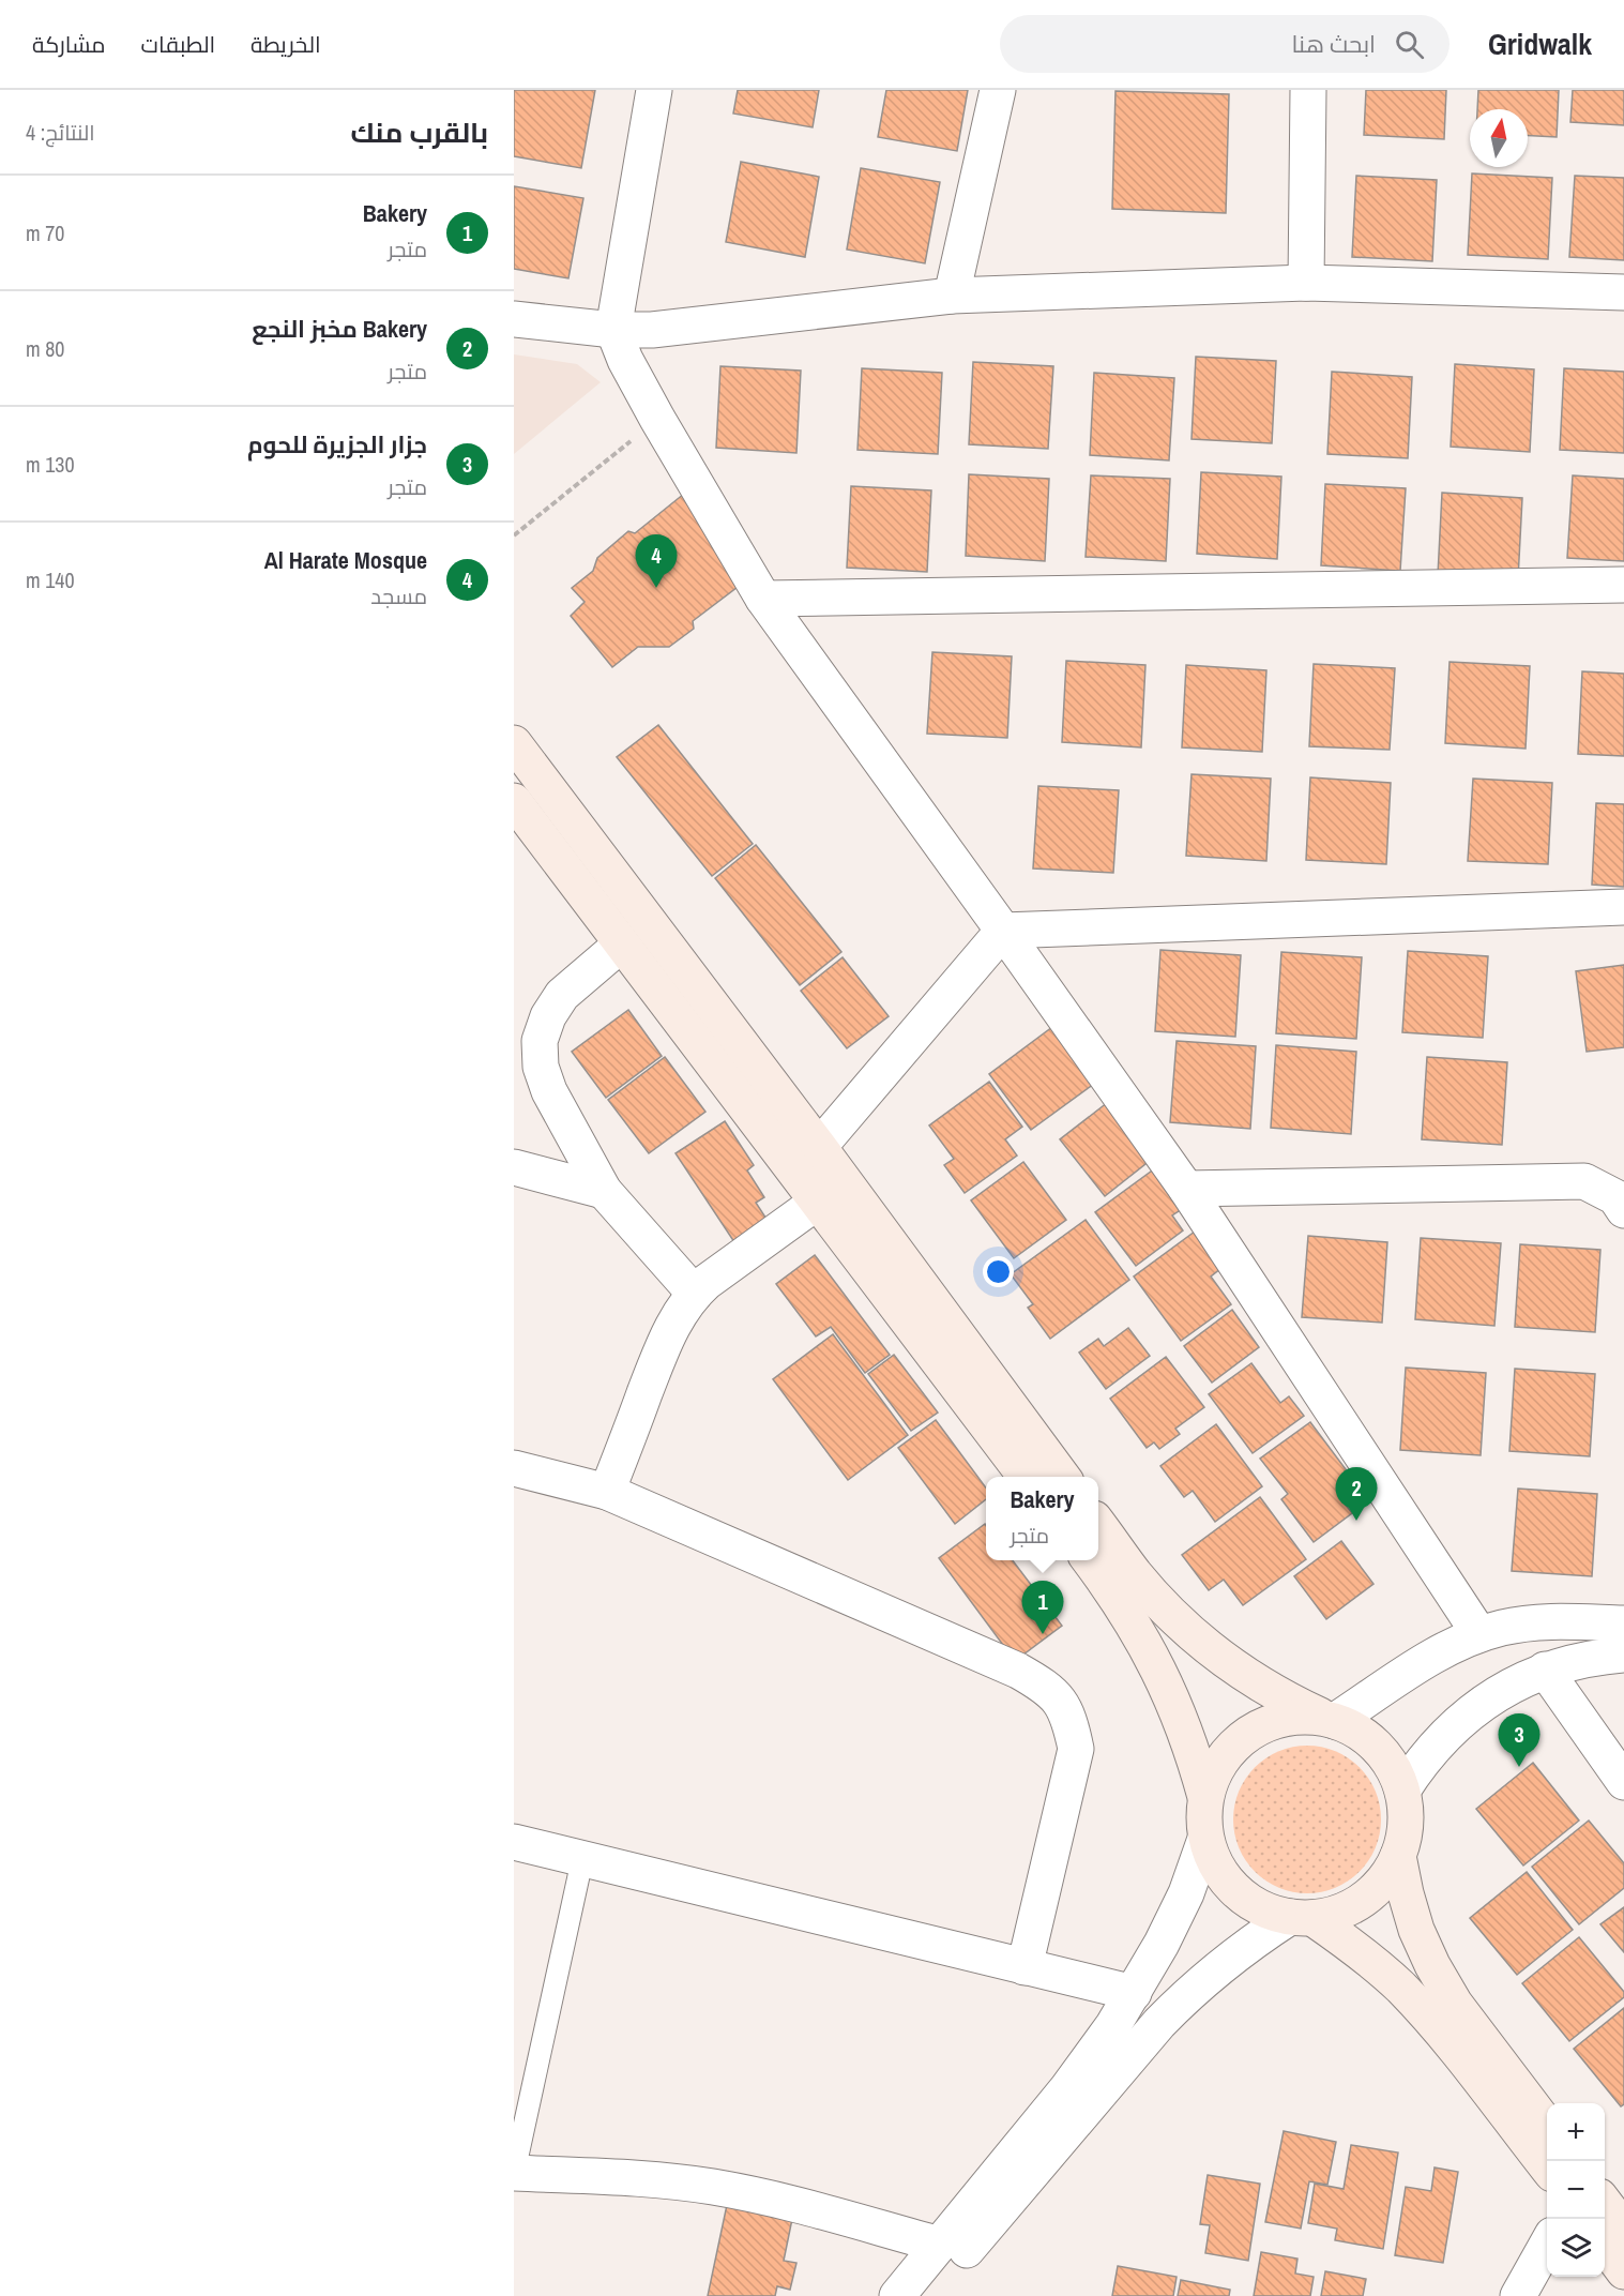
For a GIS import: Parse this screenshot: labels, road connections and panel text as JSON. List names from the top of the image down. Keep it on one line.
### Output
{"north":"top","page":{"header":"Gridwalk","search":"ابحث هنا","nav":["الخريطة","الطبقات","مشاركة"],"heading":["بالقرب منك","النتائج: 4"],"list":[{"mark":"1","name":"Bakery","note":"متجر","value":"70 m"},{"mark":"2","name":"Bakery مخبز النجع","note":"متجر","value":"80 m"},{"mark":"3","name":"جزار الجزيرة للحوم","note":"متجر","value":"130 m"},{"mark":"4","name":"Al Harate Mosque","note":"مسجد","value":"140 m"}],"pins":["4","2","1","3"],"popup":["Bakery","متجر"],"map_buttons":["+","−"]}}
